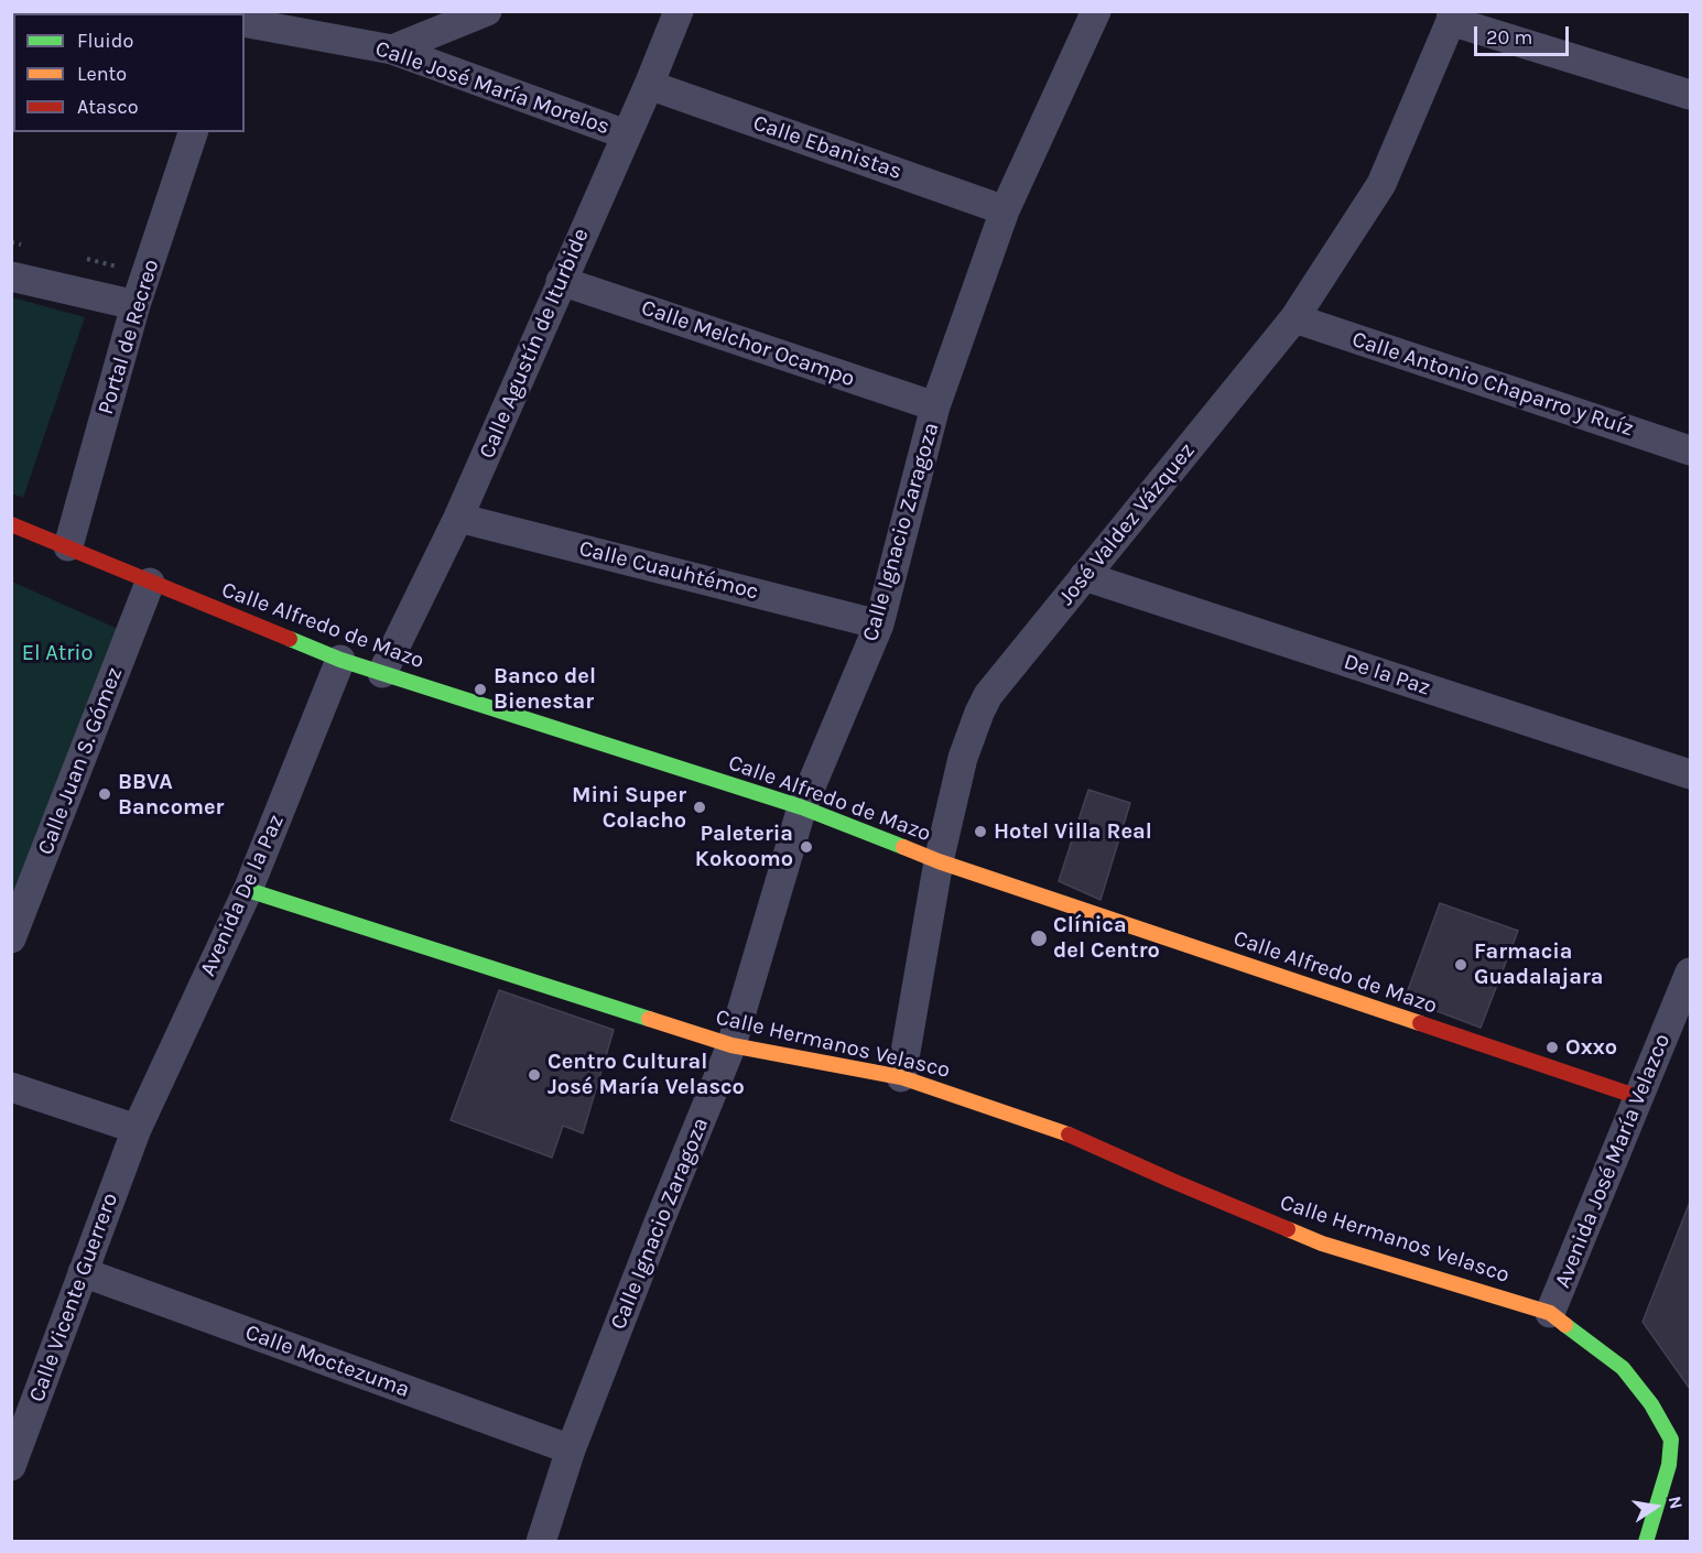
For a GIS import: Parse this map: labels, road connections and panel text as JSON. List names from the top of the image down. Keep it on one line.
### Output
{"streets":{"street":["Calle José María Morelos","Calle Ebanistas","Portal de Recreo","Calle Agustín de Iturbide","Calle Melchor Ocampo","Calle Antonio Chaparro y Ruíz","José Valdez Vázquez","Calle Ignacio Zaragoza","Calle Cuauhtémoc","Calle Alfredo de Mazo","De la Paz","Calle Juan S. Gómez","Avenida De la Paz","Calle Hermanos Velasco","Avenida José María Velazco","Calle Vicente Guerrero","Calle Moctezuma"]},"crossings":[["Calle José María Morelos","Calle Agustín de Iturbide"],["Calle Ebanistas","Calle Agustín de Iturbide"],["Calle Ebanistas","Calle Ignacio Zaragoza"],["Portal de Recreo","Calle Alfredo de Mazo"],["Calle Agustín de Iturbide","Calle Melchor Ocampo"],["Calle Agustín de Iturbide","Calle Cuauhtémoc"],["Calle Agustín de Iturbide","Calle Alfredo de Mazo"],["Calle Melchor Ocampo","Calle Ignacio Zaragoza"],["Calle Antonio Chaparro y Ruíz","José Valdez Vázquez"],["José Valdez Vázquez","Calle Alfredo de Mazo"],["José Valdez Vázquez","De la Paz"],["José Valdez Vázquez","Calle Hermanos Velasco"],["Calle Ignacio Zaragoza","Calle Cuauhtémoc"],["Calle Ignacio Zaragoza","Calle Alfredo de Mazo"],["Calle Ignacio Zaragoza","Calle Hermanos Velasco"],["Calle Ignacio Zaragoza","Calle Moctezuma"],["Calle Alfredo de Mazo","Calle Juan S. Gómez"],["Calle Alfredo de Mazo","Avenida De la Paz"],["Calle Alfredo de Mazo","Avenida José María Velazco"],["Avenida De la Paz","Calle Hermanos Velasco"],["Avenida De la Paz","Calle Vicente Guerrero"],["Calle Hermanos Velasco","Avenida José María Velazco"],["Calle Vicente Guerrero","Calle Moctezuma"]],"parks":["El Atrio"],"places":["Banco del Bienestar","BBVA Bancomer","Mini Super Colacho","Hotel Villa Real","Paleteria Kokoomo","Clínica del Centro","Farmacia Guadalajara","Oxxo","Centro Cultural José María Velasco"],"legend":["Fluido","Lento","Atasco"],"scale_bar":"20 m","north":"right"}
